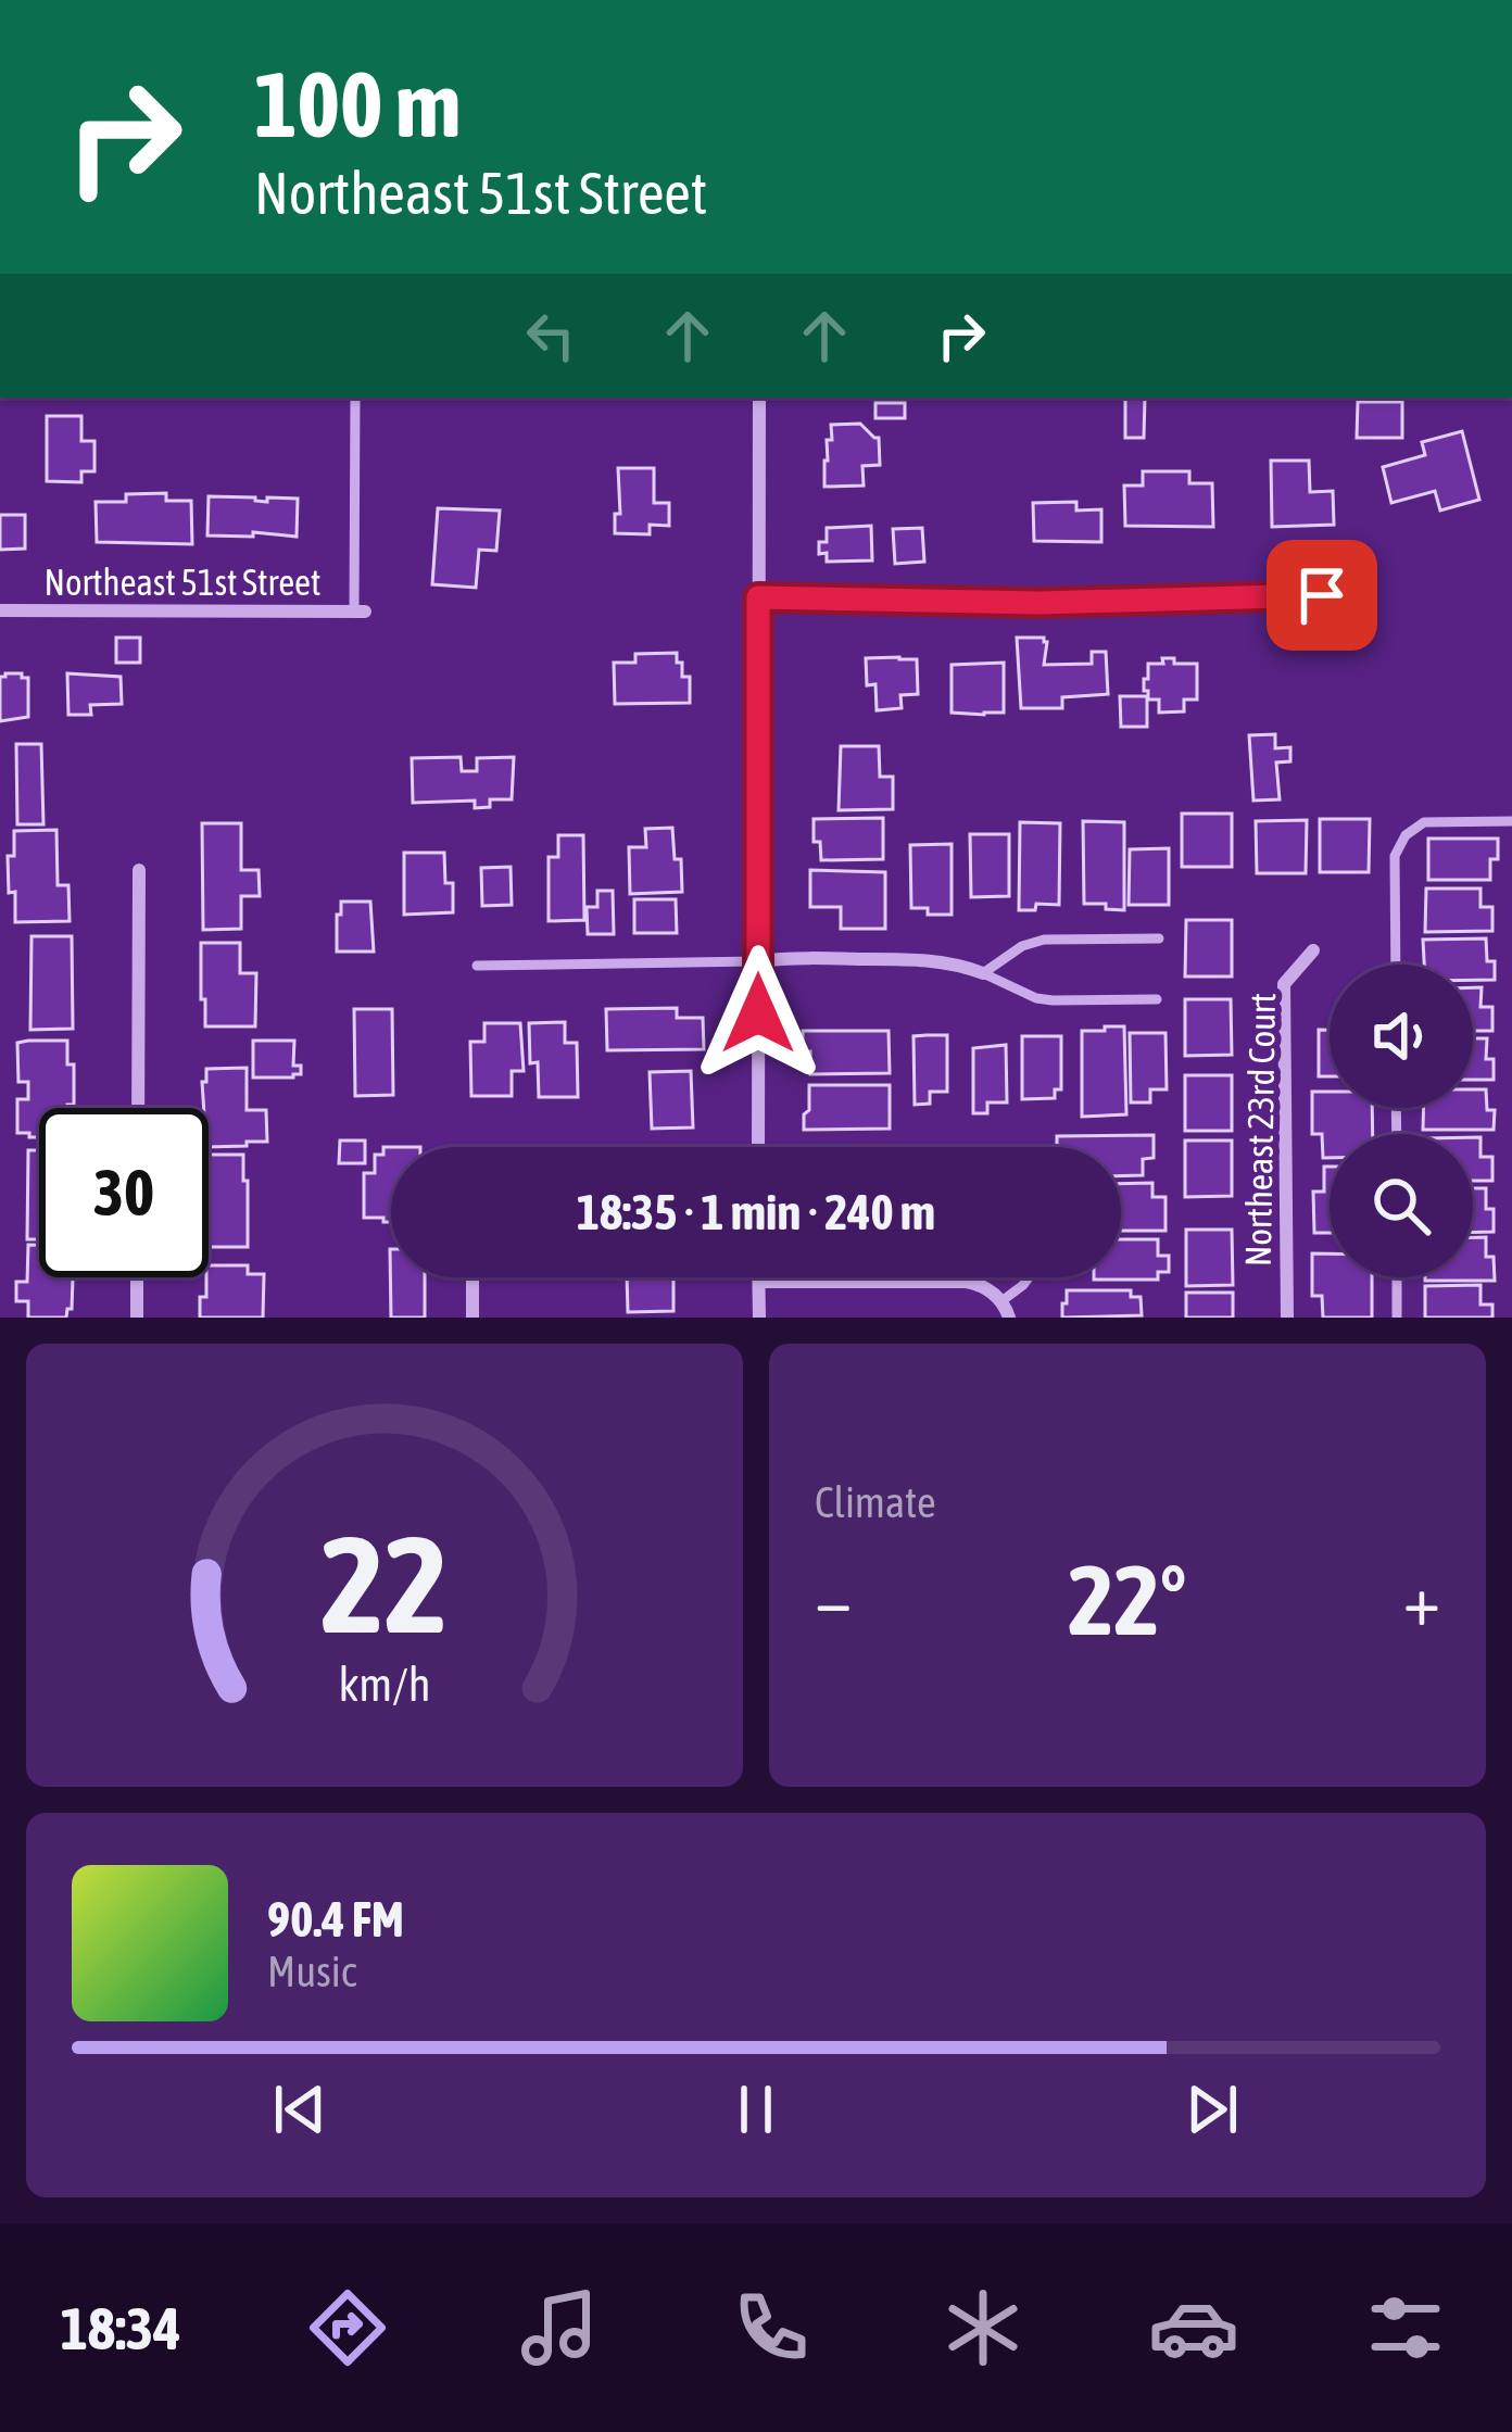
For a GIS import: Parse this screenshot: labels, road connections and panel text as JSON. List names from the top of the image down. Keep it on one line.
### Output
{"streets":{"street":["Northeast 51st Street","Northeast 23rd Court"]},"page":{"turn":["100 m","Northeast 51st Street"],"limit":"30","trip":"18:35 · 1 min · 240 m","tile":"Climate","heat":["−","22°","+"],"song":["90.4 FM","Music"],"tabs":"18:34","gauge":["22","km/h"]}}
